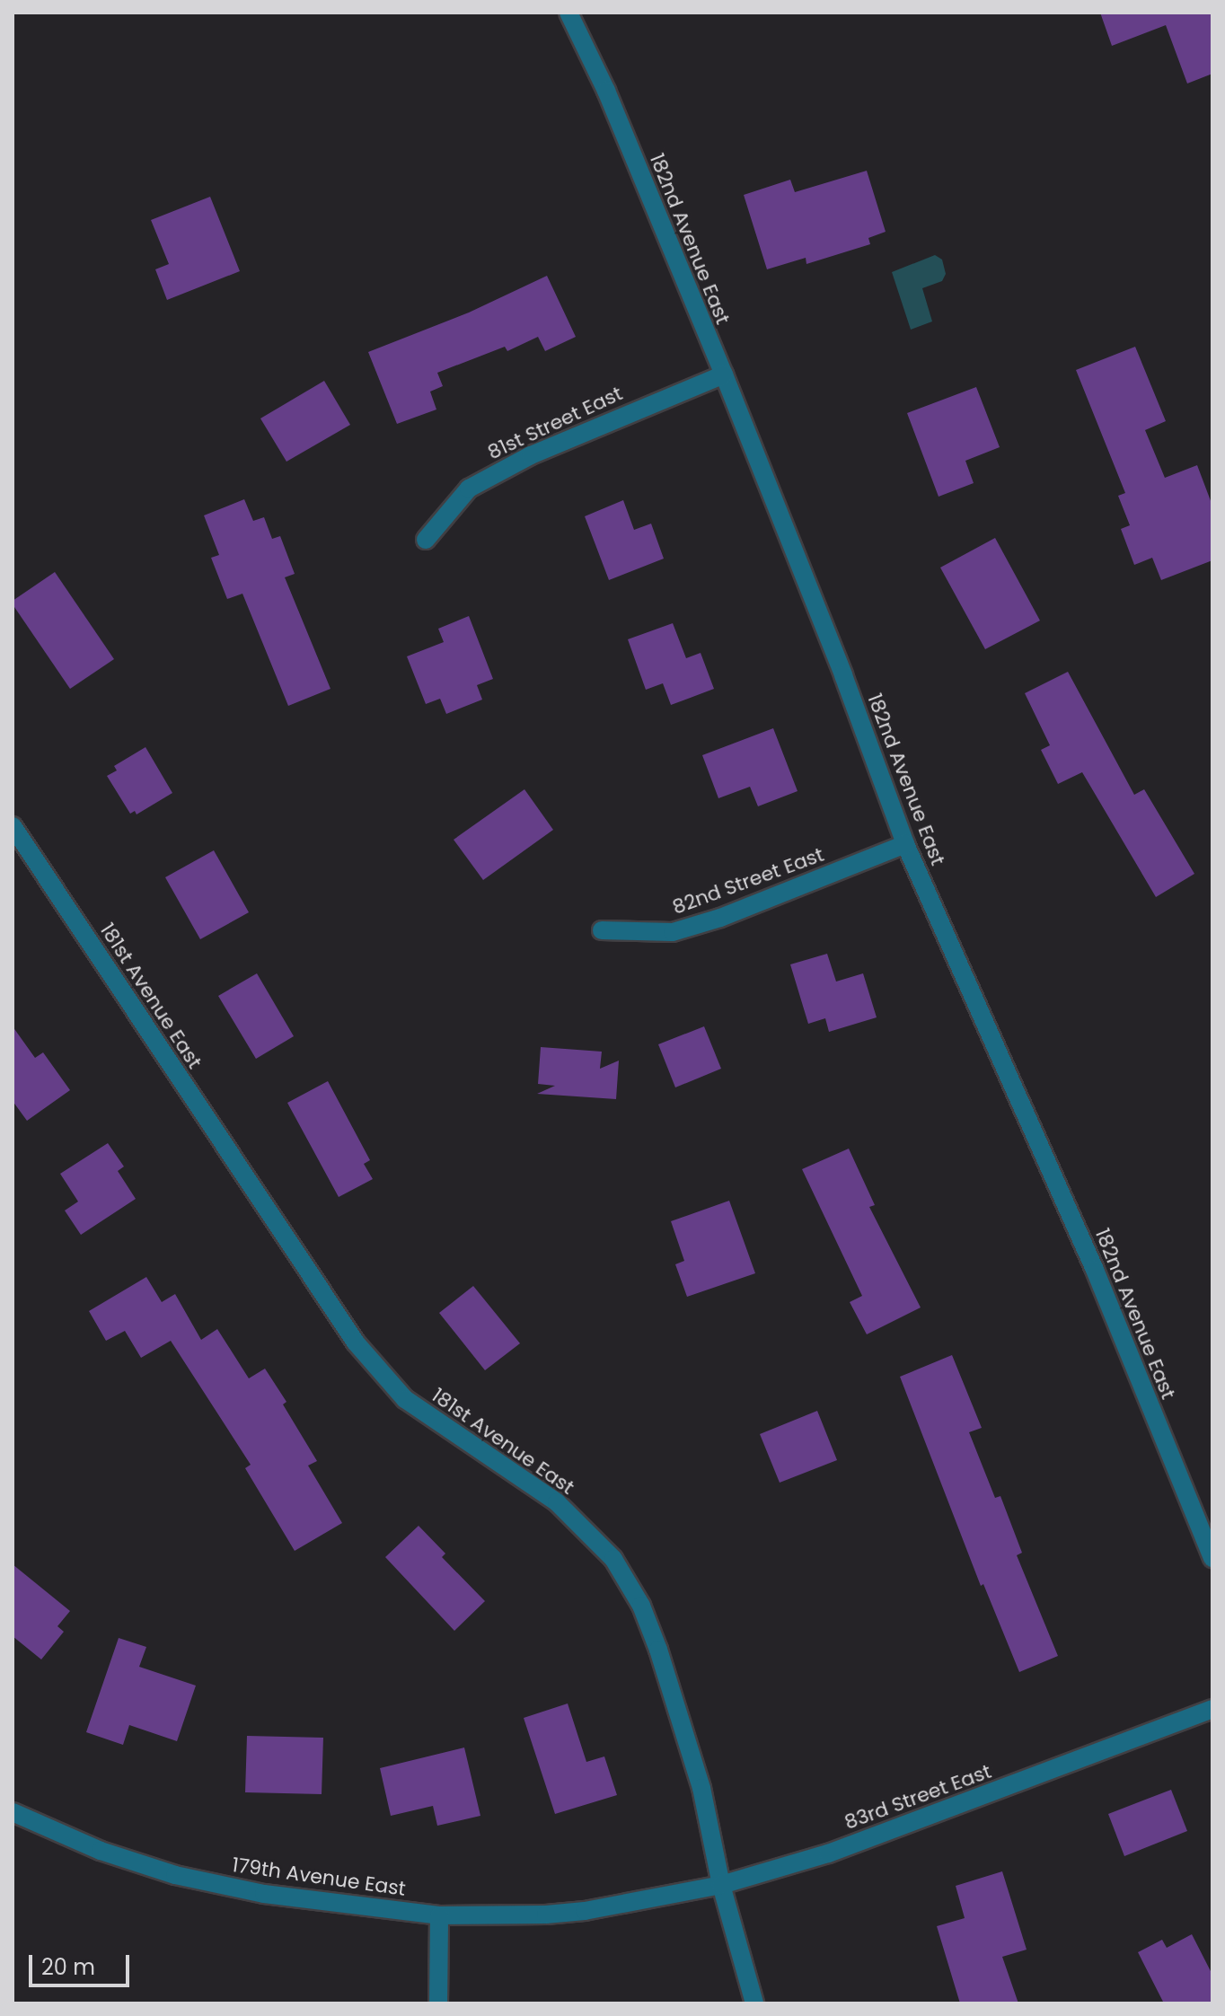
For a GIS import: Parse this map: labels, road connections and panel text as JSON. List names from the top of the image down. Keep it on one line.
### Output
{"streets":{"street":["182nd Avenue East","81st Street East","82nd Street East","181st Avenue East","83rd Street East","179th Avenue East"]},"crossings":[["182nd Avenue East","81st Street East"],["182nd Avenue East","82nd Street East"],["181st Avenue East","83rd Street East"],["83rd Street East","179th Avenue East"]],"scale_bar":"20 m"}
